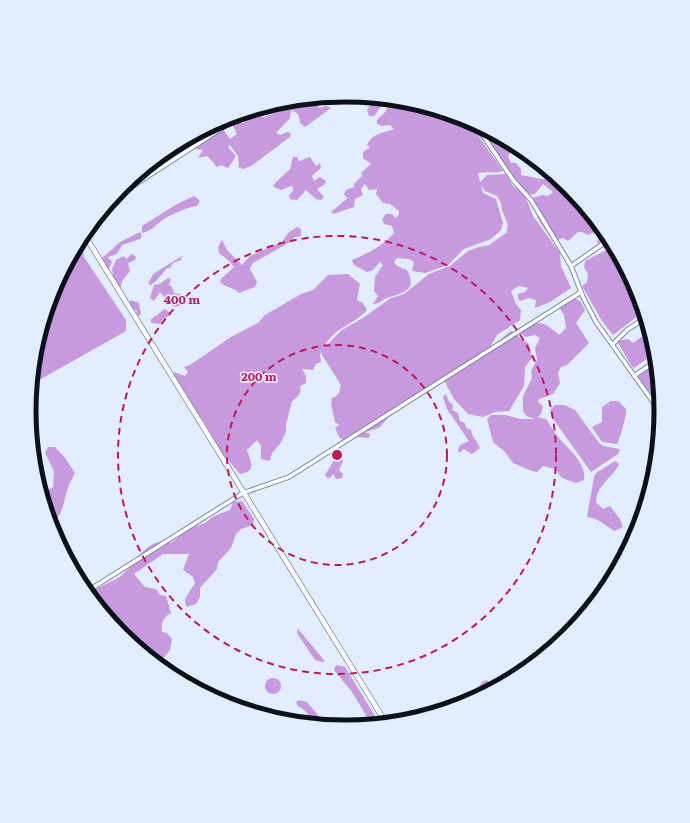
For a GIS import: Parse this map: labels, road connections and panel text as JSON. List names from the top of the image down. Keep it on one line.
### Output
{"rings":["400 m","200 m"]}
